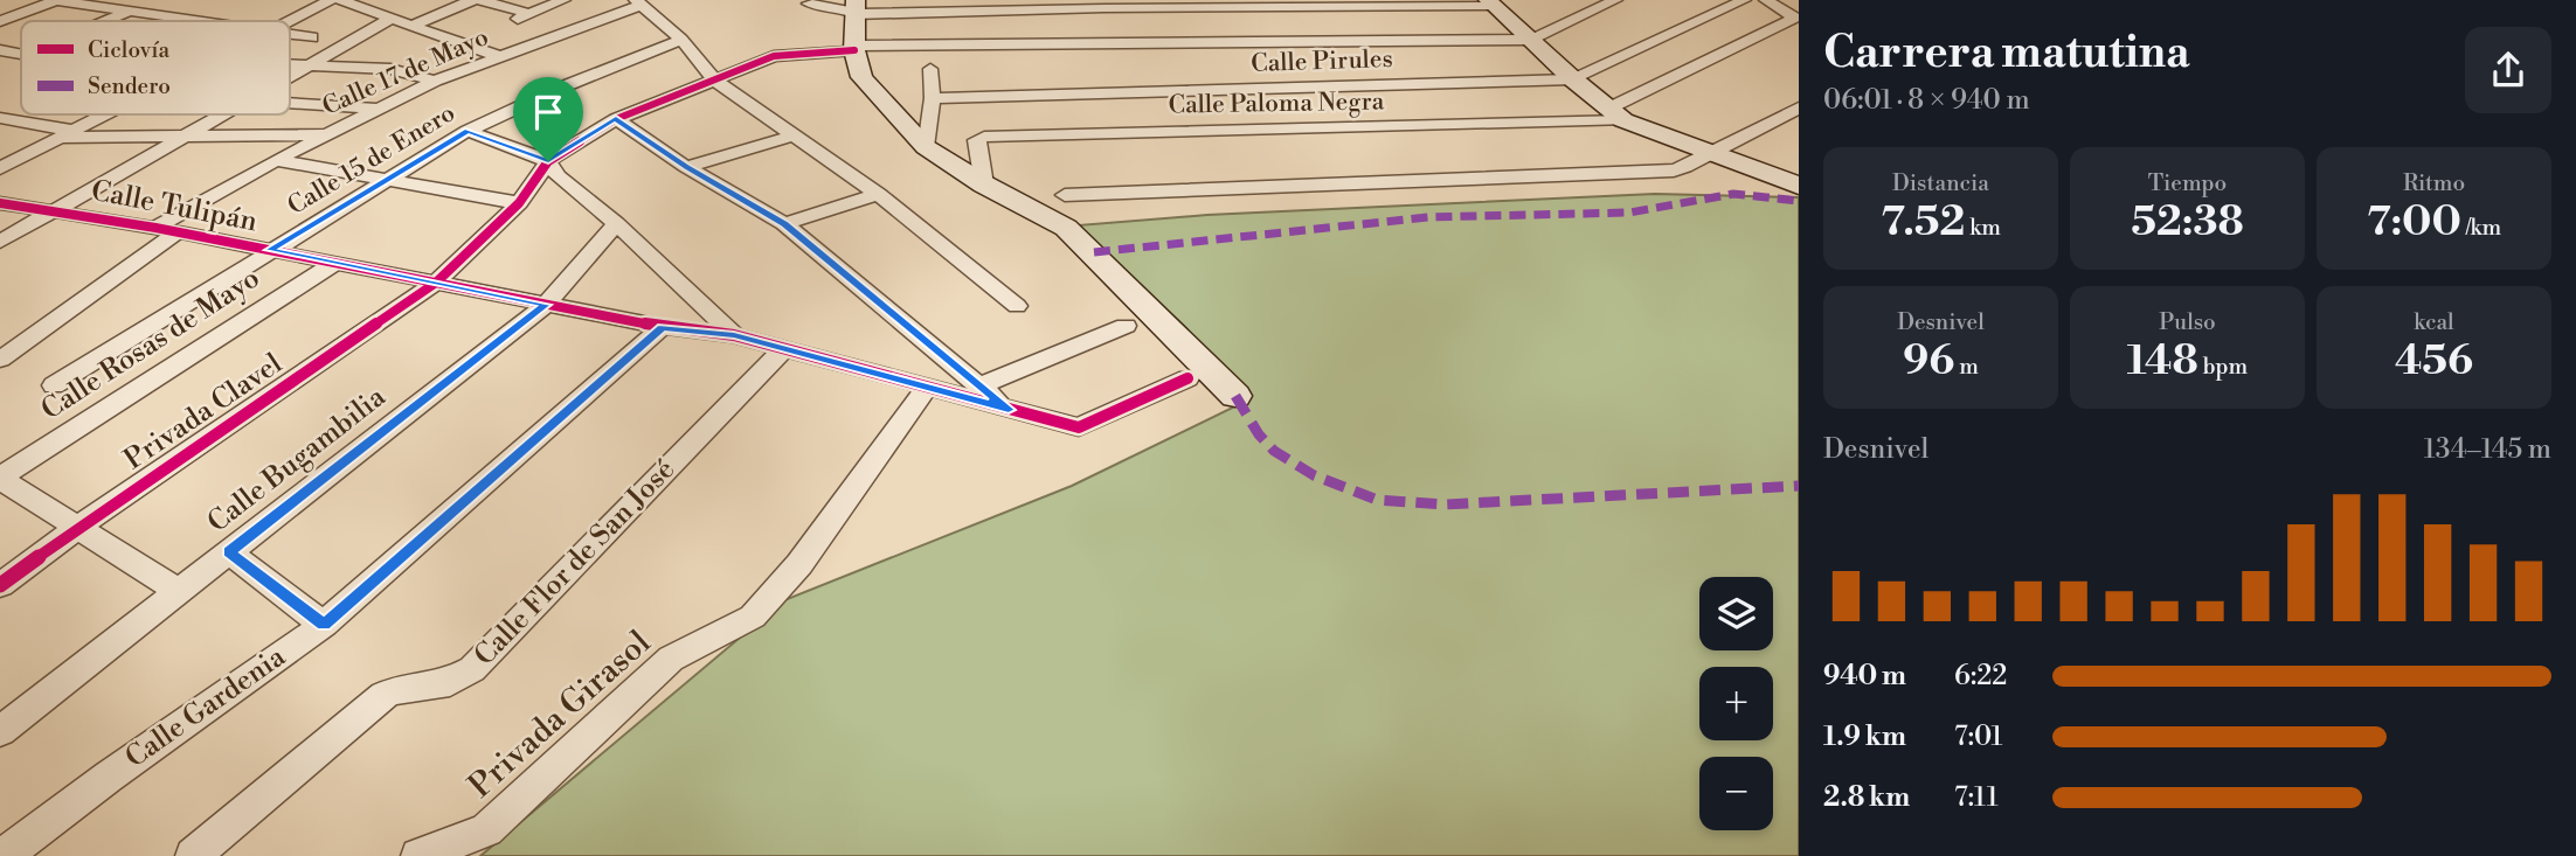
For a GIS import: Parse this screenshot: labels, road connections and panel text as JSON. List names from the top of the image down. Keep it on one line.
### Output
{"streets":{"street":["Calle Pirules","Calle 17 de Mayo","Calle 15 de Enero","Calle Tulipán","Calle Rosas de Mayo","Privada Clavel","Calle Bugambilia","Calle Flor de San José","Calle Gardenia","Privada Girasol"]},"crossings":[["Calle 17 de Mayo","Calle Tulipán"],["Calle 15 de Enero","Calle Tulipán"],["Calle Tulipán","Calle Rosas de Mayo"],["Calle Tulipán","Privada Clavel"],["Calle Tulipán","Calle Bugambilia"],["Calle Tulipán","Calle Flor de San José"],["Calle Tulipán","Calle Gardenia"],["Calle Tulipán","Privada Girasol"]],"legend":["Ciclovía","Sendero"],"page":{"heading":["Carrera matutina","06:01 · 8 × 940 m"],"stats":[["Distancia","7.52 km"],["Tiempo","52:38"],["Ritmo","7:00 /km"],["Desnivel","96 m"],["Pulso","148 bpm"],["kcal","456"]],"chart":["Desnivel","134–145 m"],"map_buttons":["+","−"],"list":[{"name":"940 m","note":"6:22"},{"name":"1.9 km","note":"7:01"},{"name":"2.8 km","note":"7:11"}]}}
